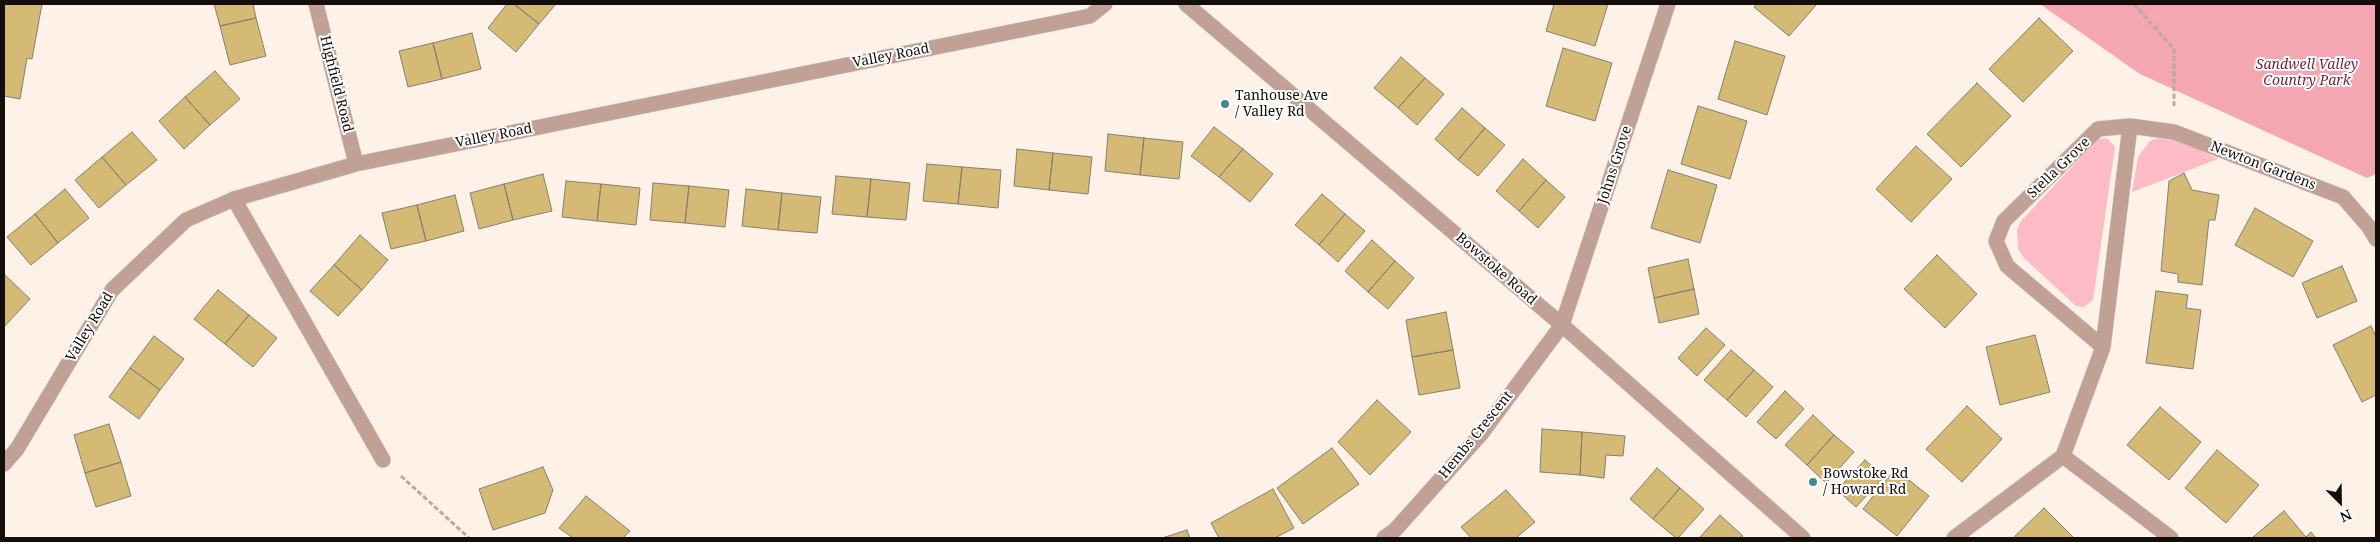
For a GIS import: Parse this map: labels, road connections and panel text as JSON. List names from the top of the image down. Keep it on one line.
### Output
{"streets":{"street":["Valley Road","Highfield Road","Johns Grove","Newton Gardens","Stella Grove","Bowstoke Road","Hembs Crescent"]},"crossings":[["Valley Road","Highfield Road"],["Johns Grove","Bowstoke Road"],["Johns Grove","Hembs Crescent"],["Newton Gardens","Stella Grove"],["Bowstoke Road","Hembs Crescent"]],"parks":["Sandwell Valley Country Park"],"places":["Tanhouse Ave / Valley Rd","Bowstoke Rd / Howard Rd"],"north":"bottom right"}
